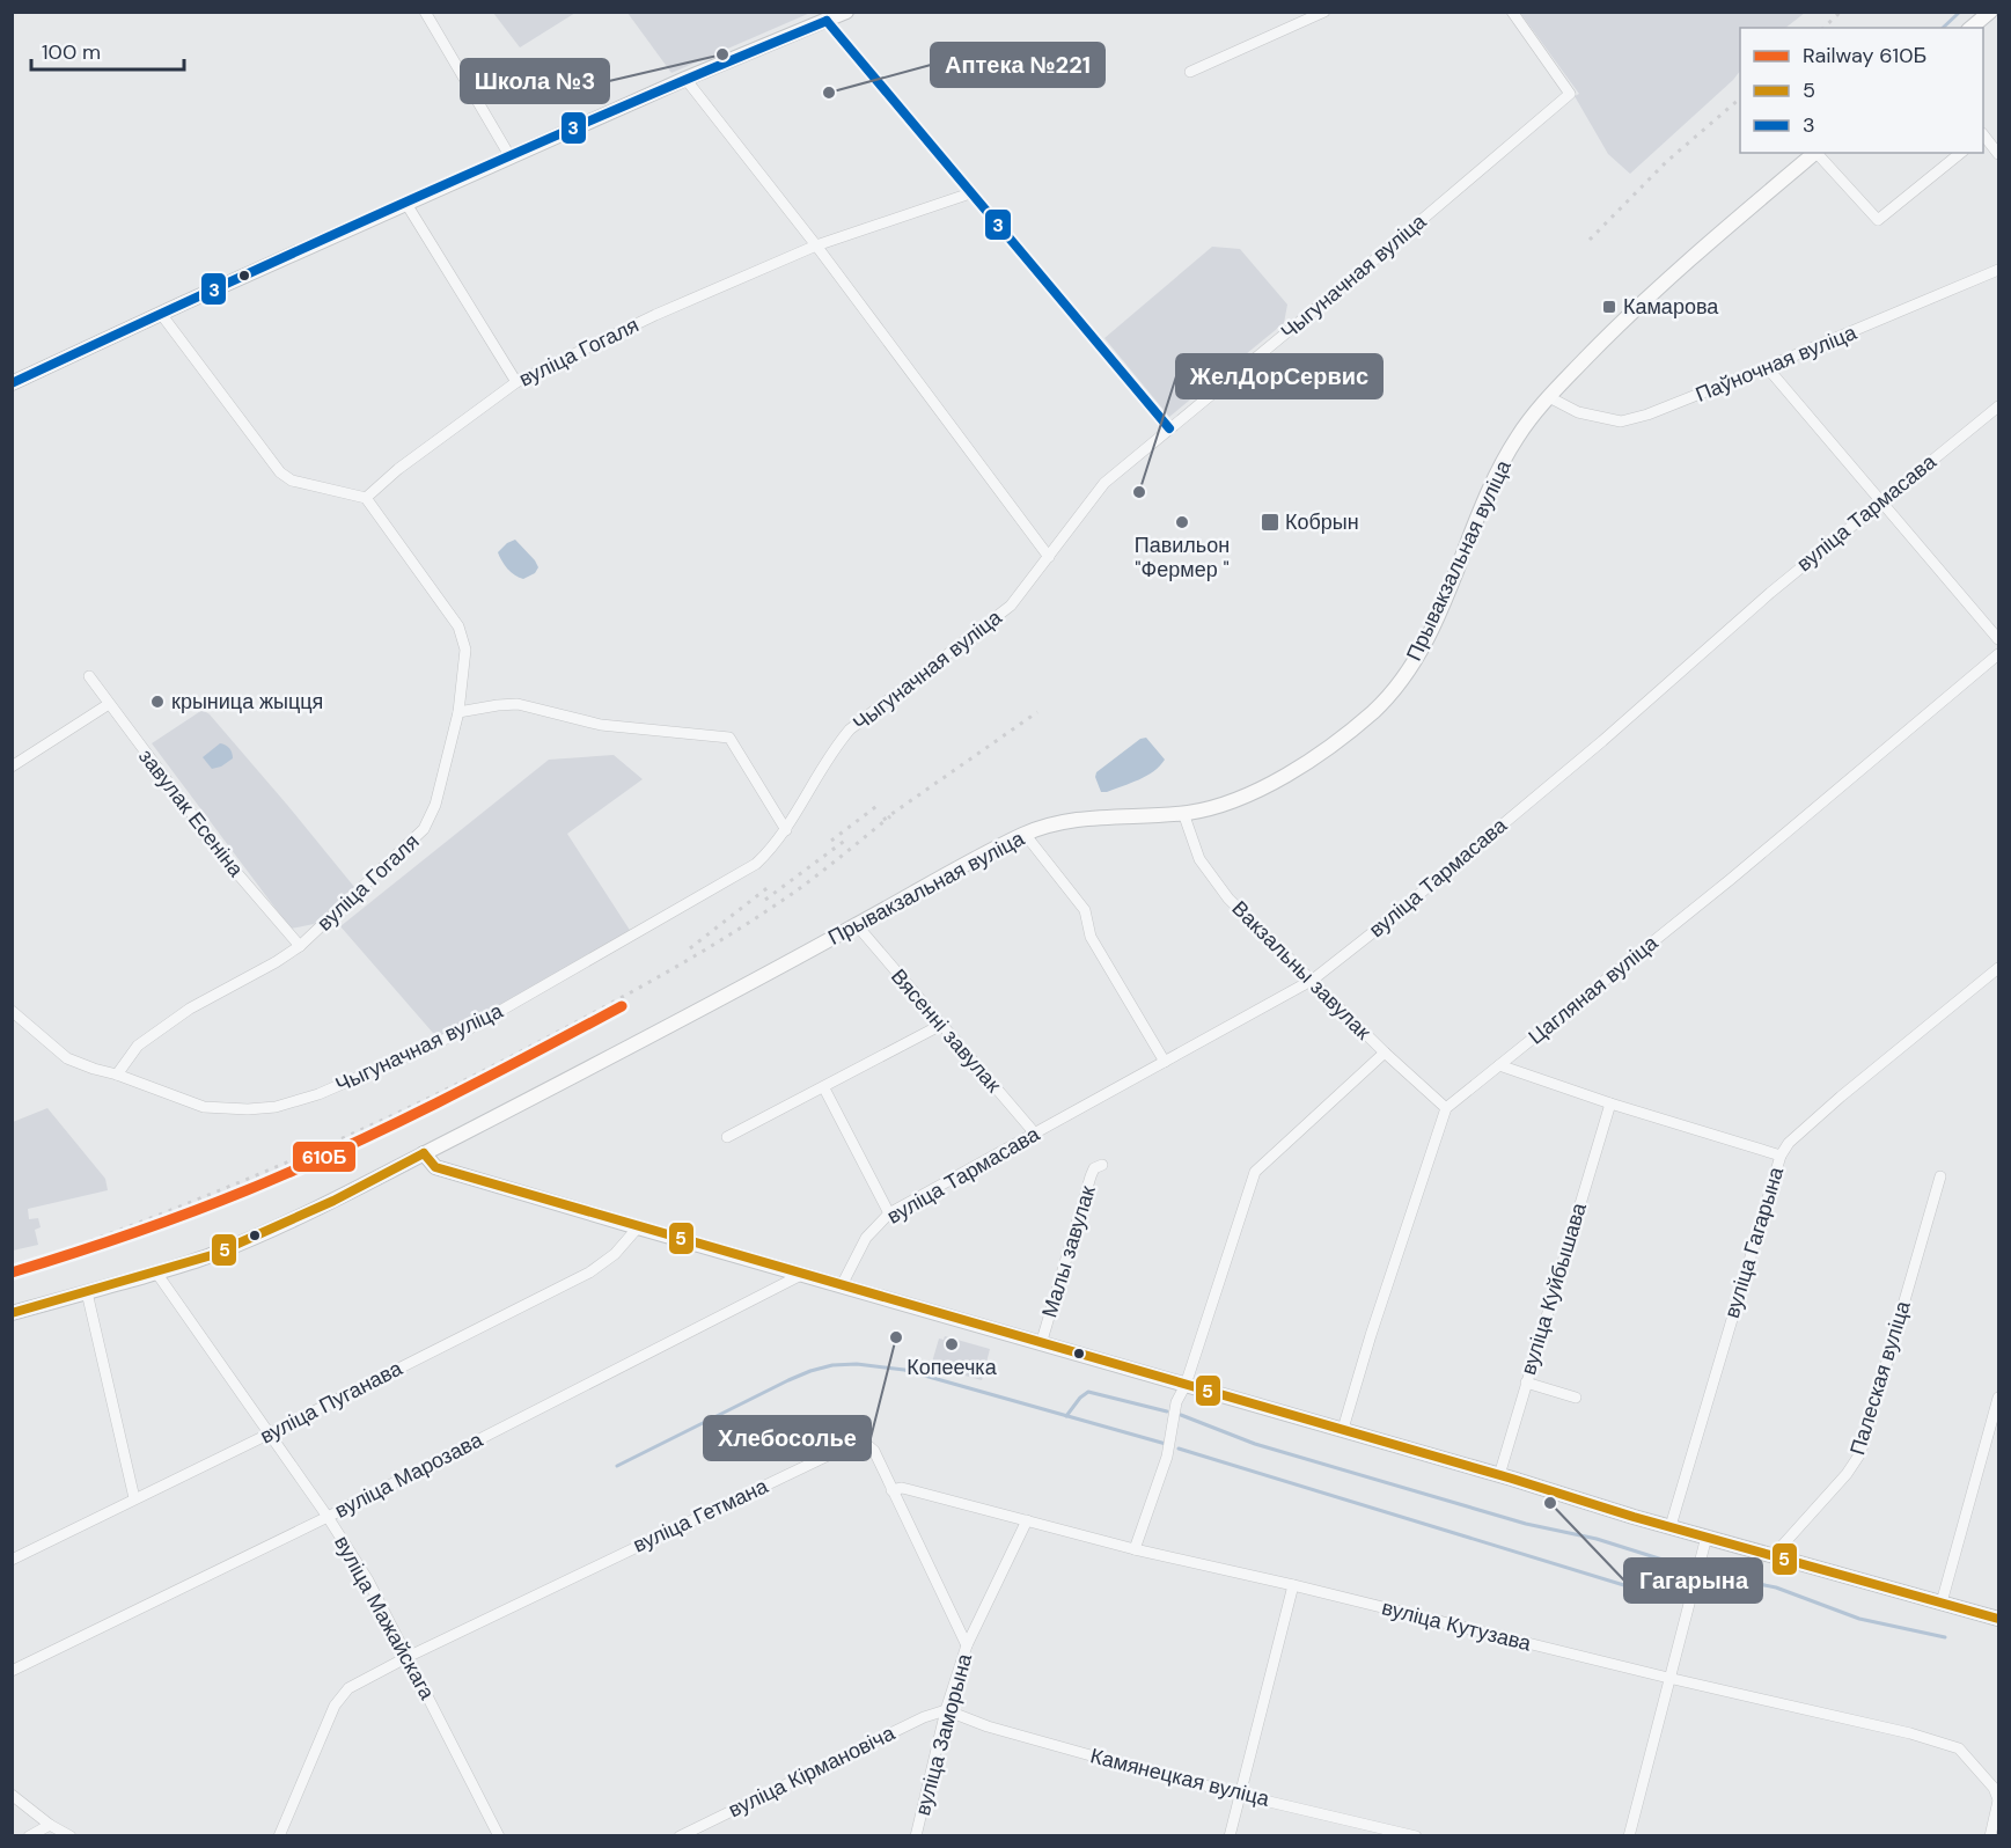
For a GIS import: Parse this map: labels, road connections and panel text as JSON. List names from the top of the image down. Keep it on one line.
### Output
{"streets":{"main road":["Прывакзальная вуліца"],"street":["Чыгуначная вуліца","вуліца Гогаля","Паўночная вуліца","вуліца Тармасава","завулак Есеніна","Вакзальны завулак","Цагляная вуліца","Вясенні завулак","вуліца Гагарына","Малы завулак","вуліца Куйбышава","Палеская вуліца","вуліца Пуганава","вуліца Марозава","вуліца Гетмана","вуліца Мажайскага","вуліца Кутузава","вуліца Заморына","вуліца Кірмановіча","Камянецкая вуліца"]},"crossings":[["Чыгуначная вуліца","вуліца Гогаля"],["вуліца Гогаля","завулак Есеніна"],["Паўночная вуліца","Прывакзальная вуліца"],["вуліца Тармасава","Вакзальны завулак"],["вуліца Тармасава","Вясенні завулак"],["Прывакзальная вуліца","Вакзальны завулак"],["Прывакзальная вуліца","Вясенні завулак"],["Прывакзальная вуліца","вуліца Мажайскага"],["Вакзальны завулак","Цагляная вуліца"],["вуліца Пуганава","вуліца Мажайскага"],["вуліца Марозава","вуліца Мажайскага"],["вуліца Гетмана","вуліца Мажайскага"],["вуліца Гетмана","вуліца Кутузава"],["вуліца Гетмана","вуліца Заморына"],["вуліца Кутузава","вуліца Заморына"],["вуліца Заморына","вуліца Кірмановіча"],["вуліца Заморына","Камянецкая вуліца"],["вуліца Кірмановіча","Камянецкая вуліца"]],"places":{"other":["Школа №3","Аптека №221","ЖелДорСервис","Павильон \"Фермер \"","крыница жыцця","Хлебосолье","Копеечка","Гагарына"],"transit":["Камарова","Кобрын"]},"lines":["transit line 3","rail line 610Б","transit line 5"],"legend":["Railway 610Б","5","3"],"scale_bar":"100 m"}
